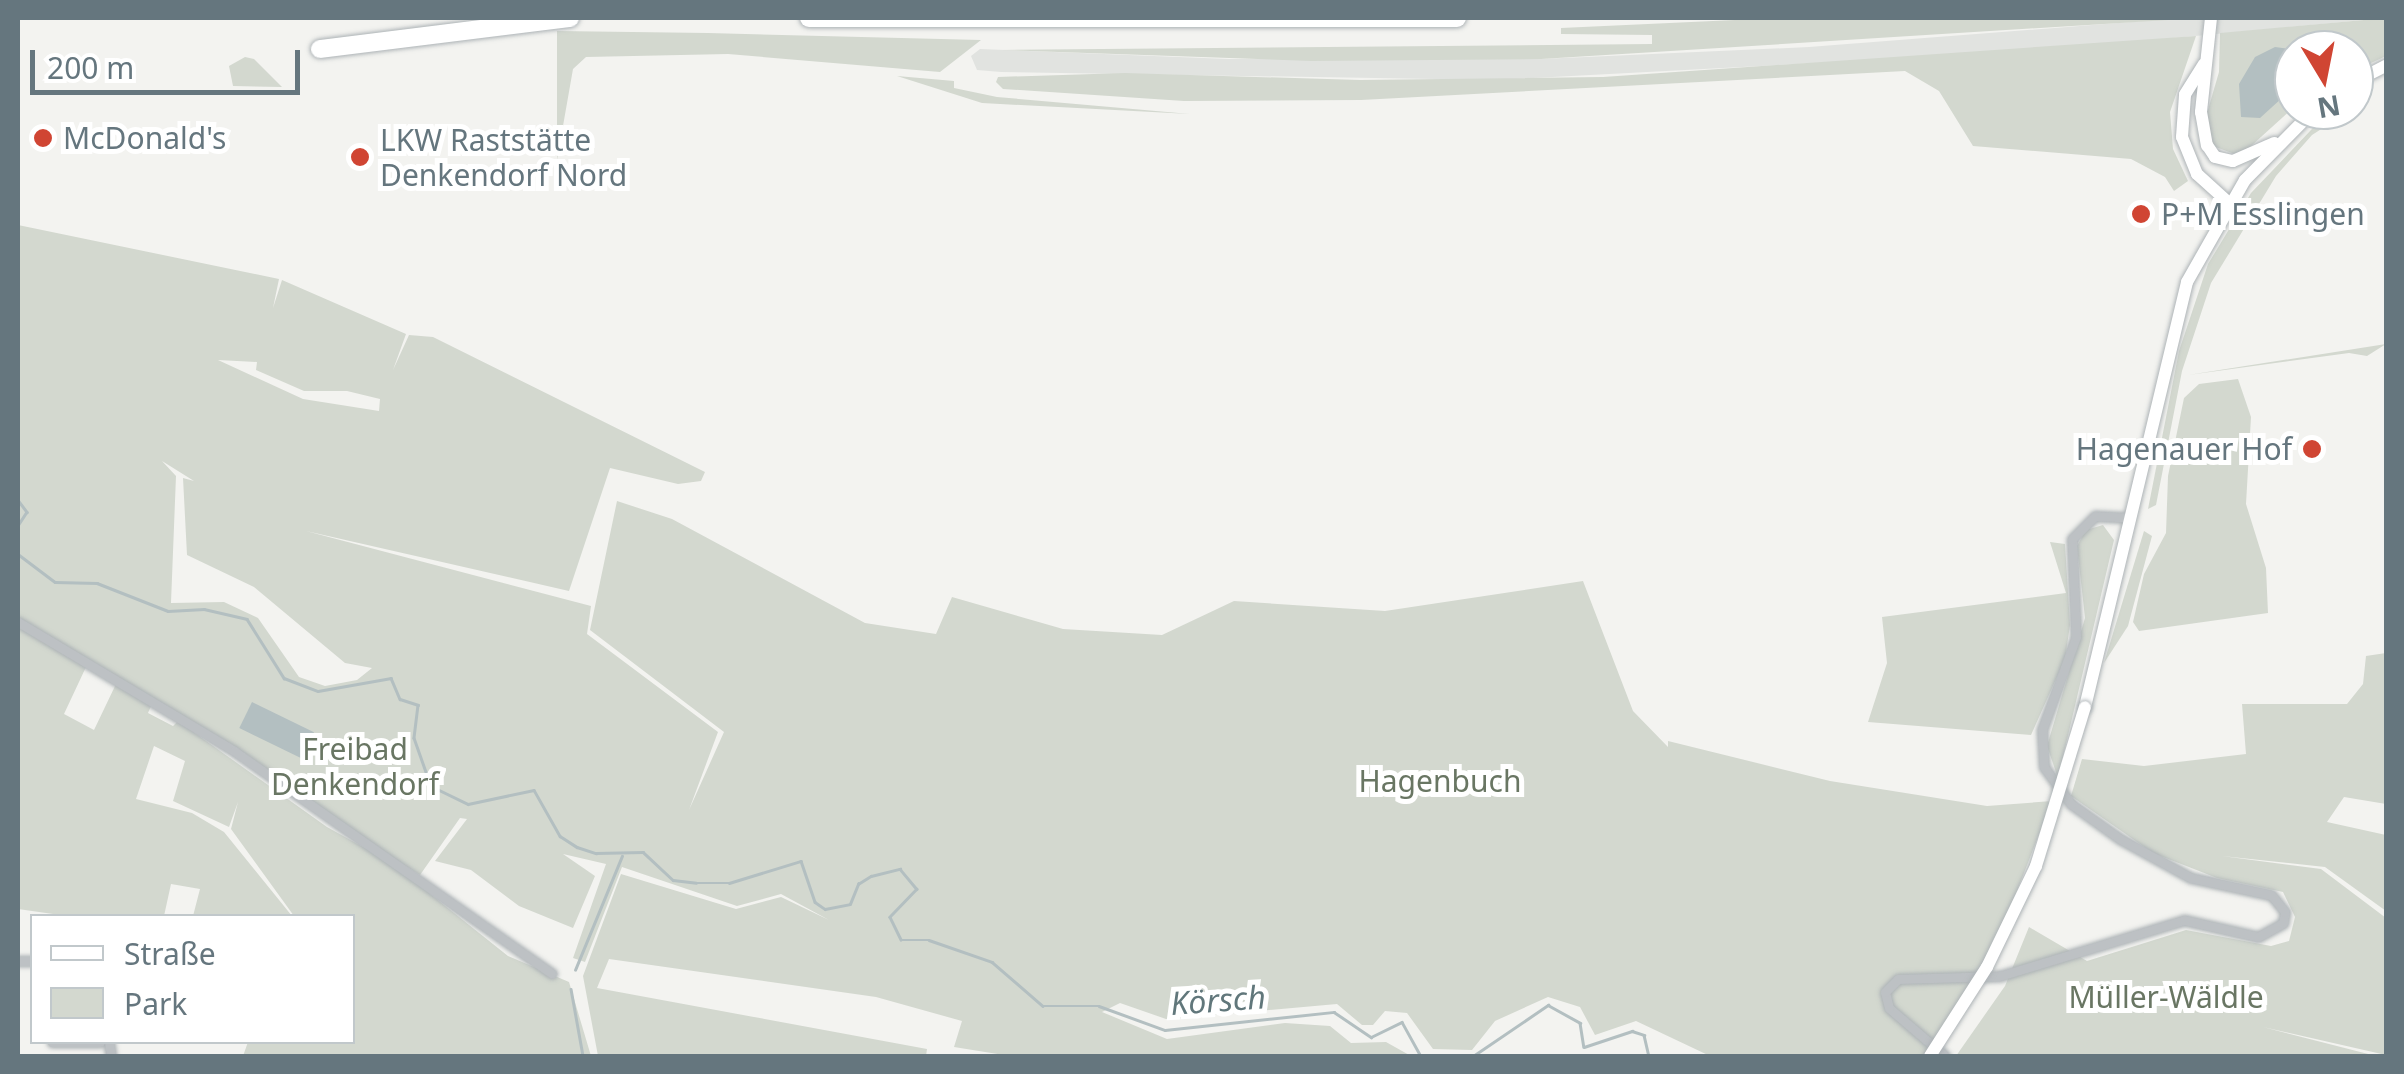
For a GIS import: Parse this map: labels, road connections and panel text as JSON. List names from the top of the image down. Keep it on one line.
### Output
{"water":["Körsch"],"parks":["Freibad Denkendorf","Hagenbuch","Müller-Wäldle"],"places":["McDonald's","LKW Raststätte Denkendorf Nord","P+M Esslingen","Hagenauer Hof"],"legend":["Straße","Park"],"scale_bar":"200 m","north":"bottom"}
